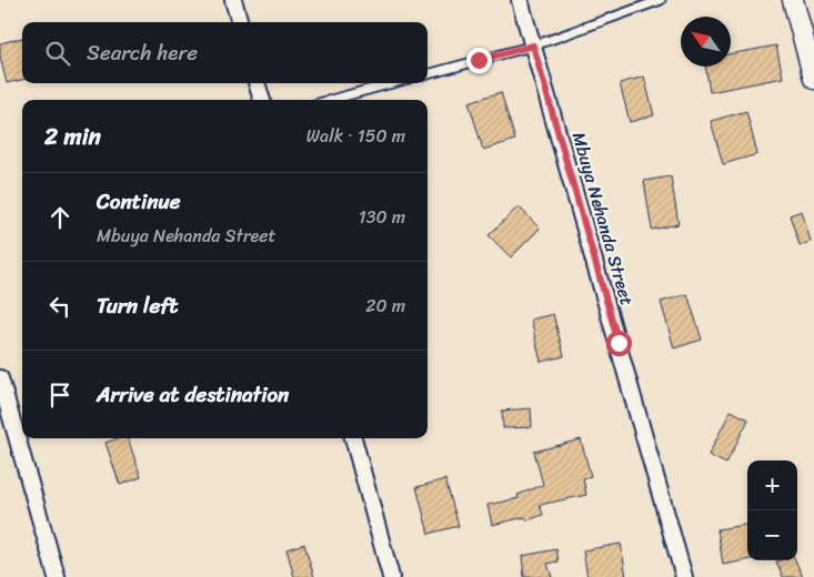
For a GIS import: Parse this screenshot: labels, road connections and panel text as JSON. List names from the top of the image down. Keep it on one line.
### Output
{"streets":{"street":["Mbuya Nehanda Street"]},"north":"top left","page":{"search":"Search here","heading":["2 min","Walk · 150 m"],"list":[["Continue","Mbuya Nehanda Street","130 m"],["Turn left","20 m"],"Arrive at destination"],"map_buttons":["+","−"]}}
